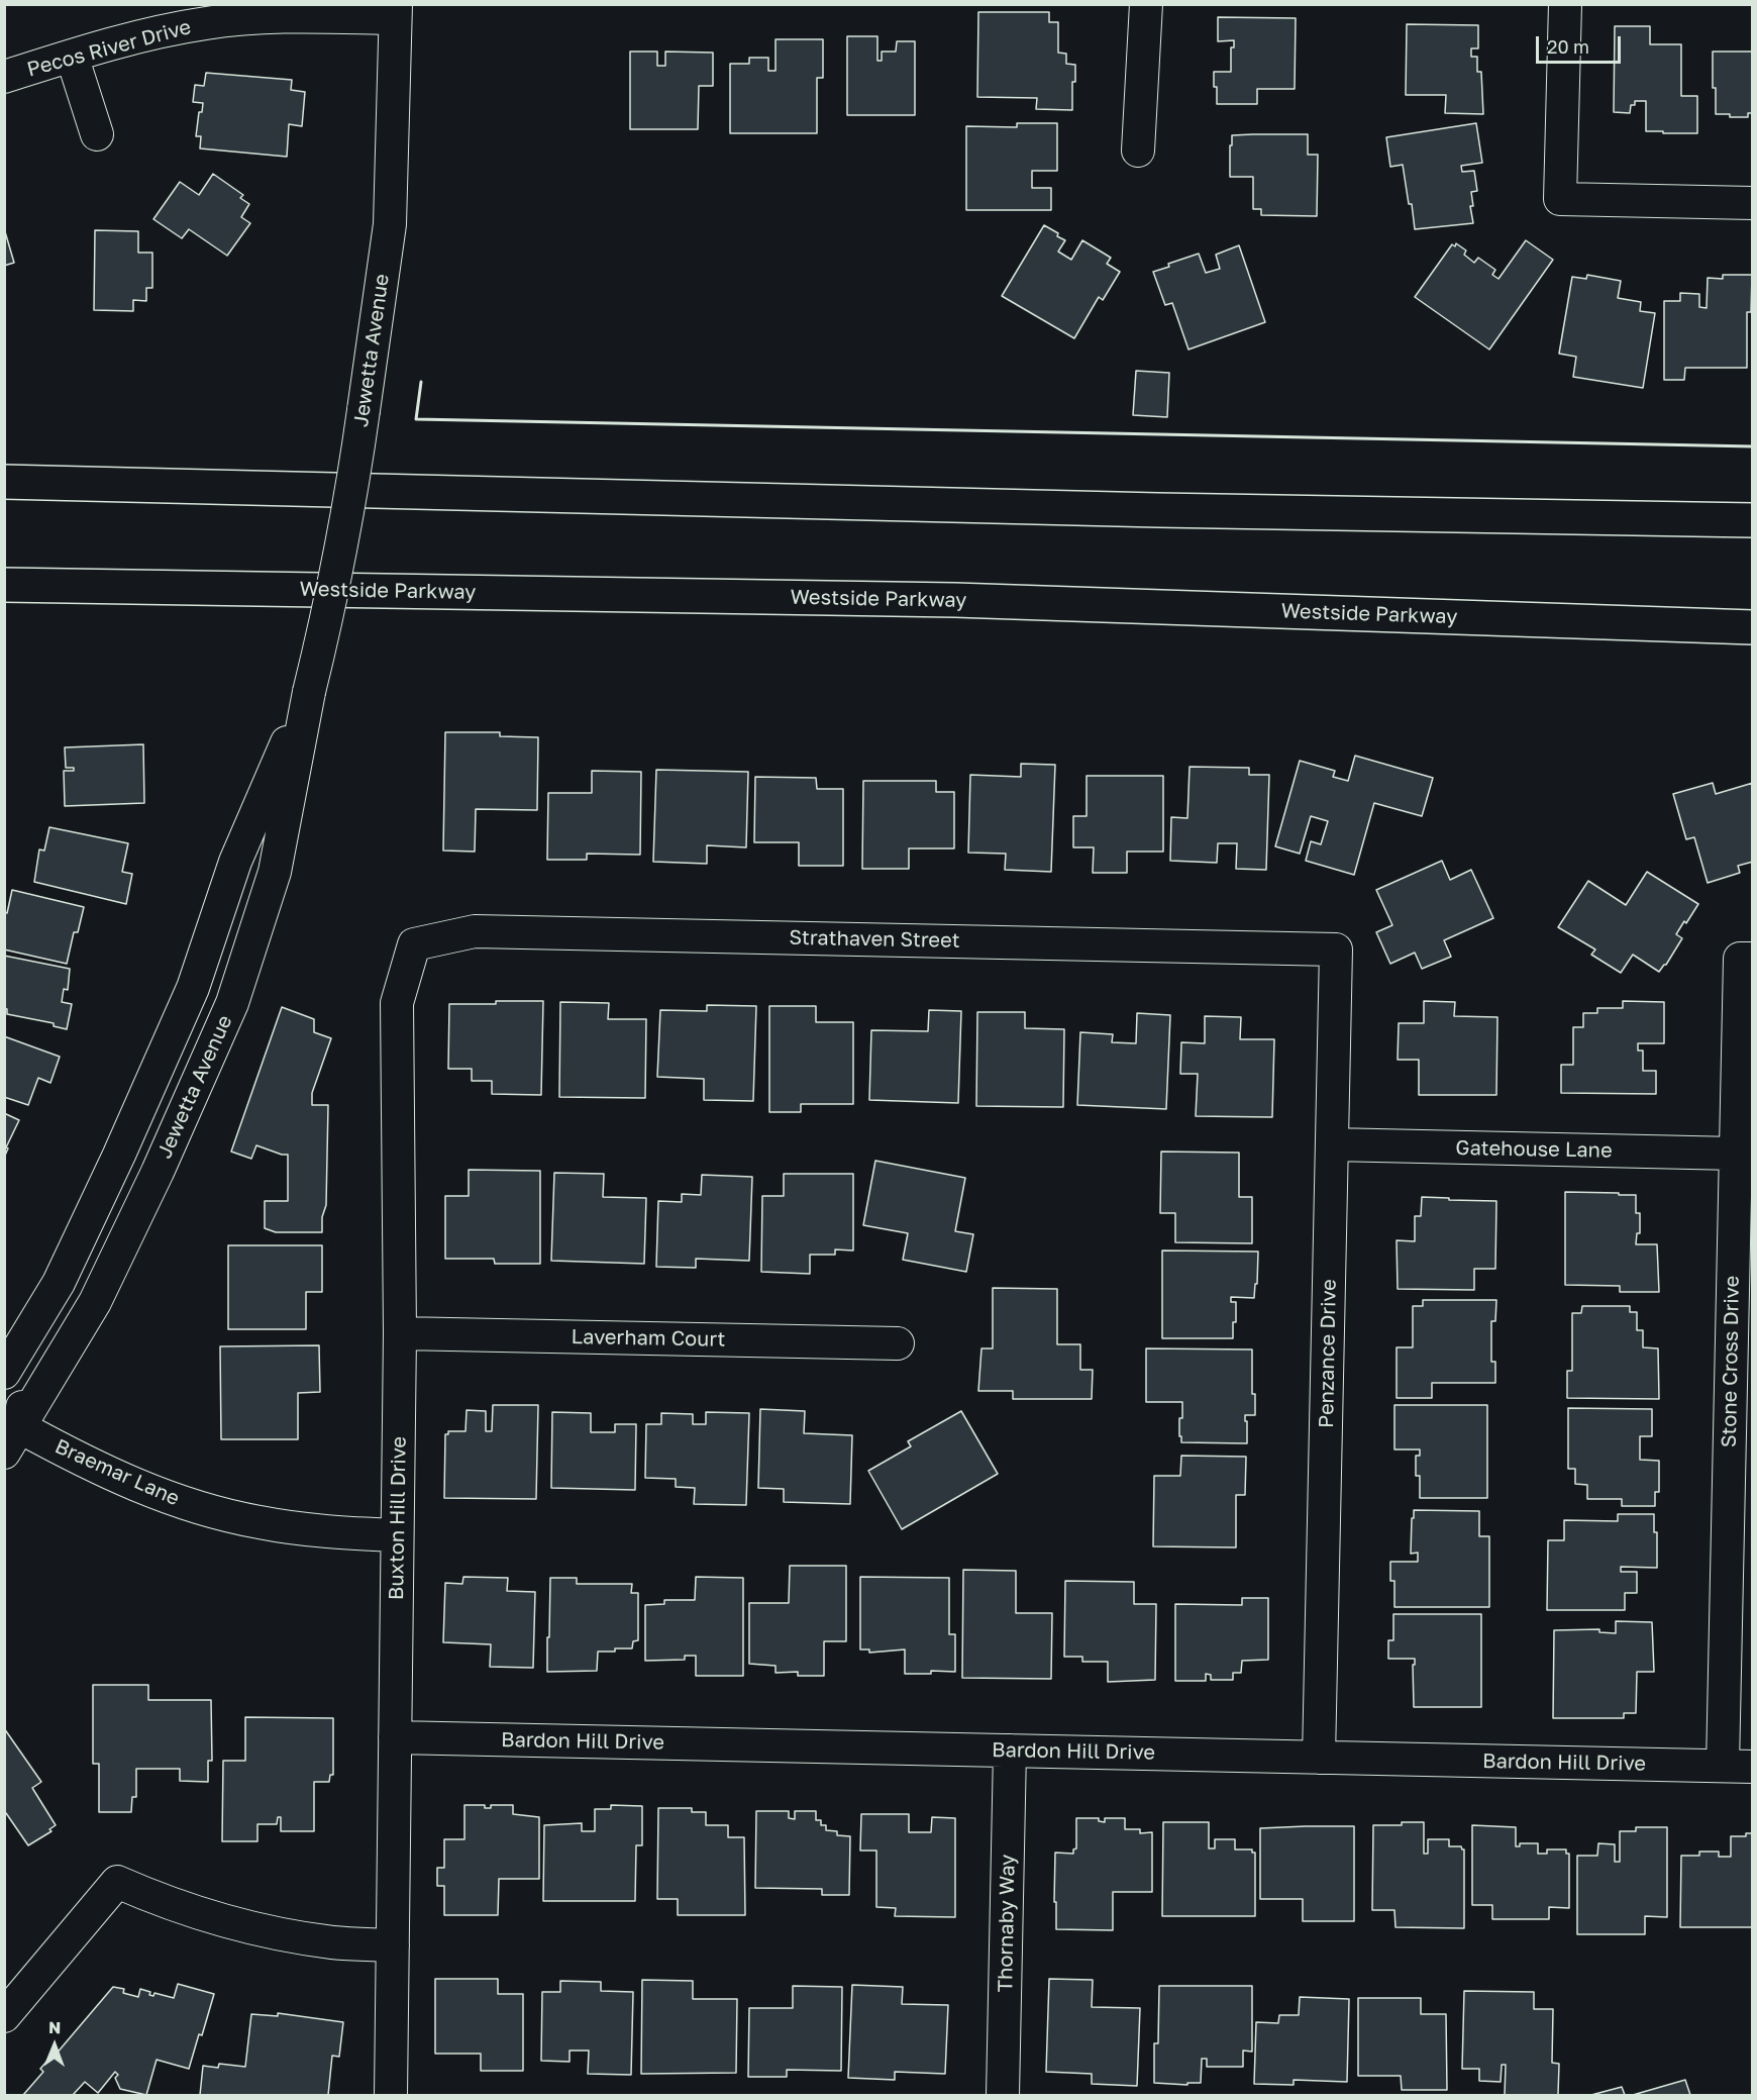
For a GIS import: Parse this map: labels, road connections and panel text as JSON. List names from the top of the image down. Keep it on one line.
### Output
{"streets":{"highway":["Westside Parkway"],"street":["Pecos River Drive","Jewetta Avenue","Strathaven Street","Gatehouse Lane","Laverham Court","Penzance Drive","Stone Cross Drive","Braemar Lane","Buxton Hill Drive","Bardon Hill Drive","Thornaby Way"]},"crossings":[["Pecos River Drive","Jewetta Avenue"],["Jewetta Avenue","Braemar Lane"],["Strathaven Street","Penzance Drive"],["Strathaven Street","Buxton Hill Drive"],["Gatehouse Lane","Penzance Drive"],["Gatehouse Lane","Stone Cross Drive"],["Laverham Court","Buxton Hill Drive"],["Penzance Drive","Bardon Hill Drive"],["Stone Cross Drive","Bardon Hill Drive"],["Braemar Lane","Buxton Hill Drive"],["Buxton Hill Drive","Bardon Hill Drive"],["Bardon Hill Drive","Thornaby Way"]],"scale_bar":"20 m","north":"top"}
